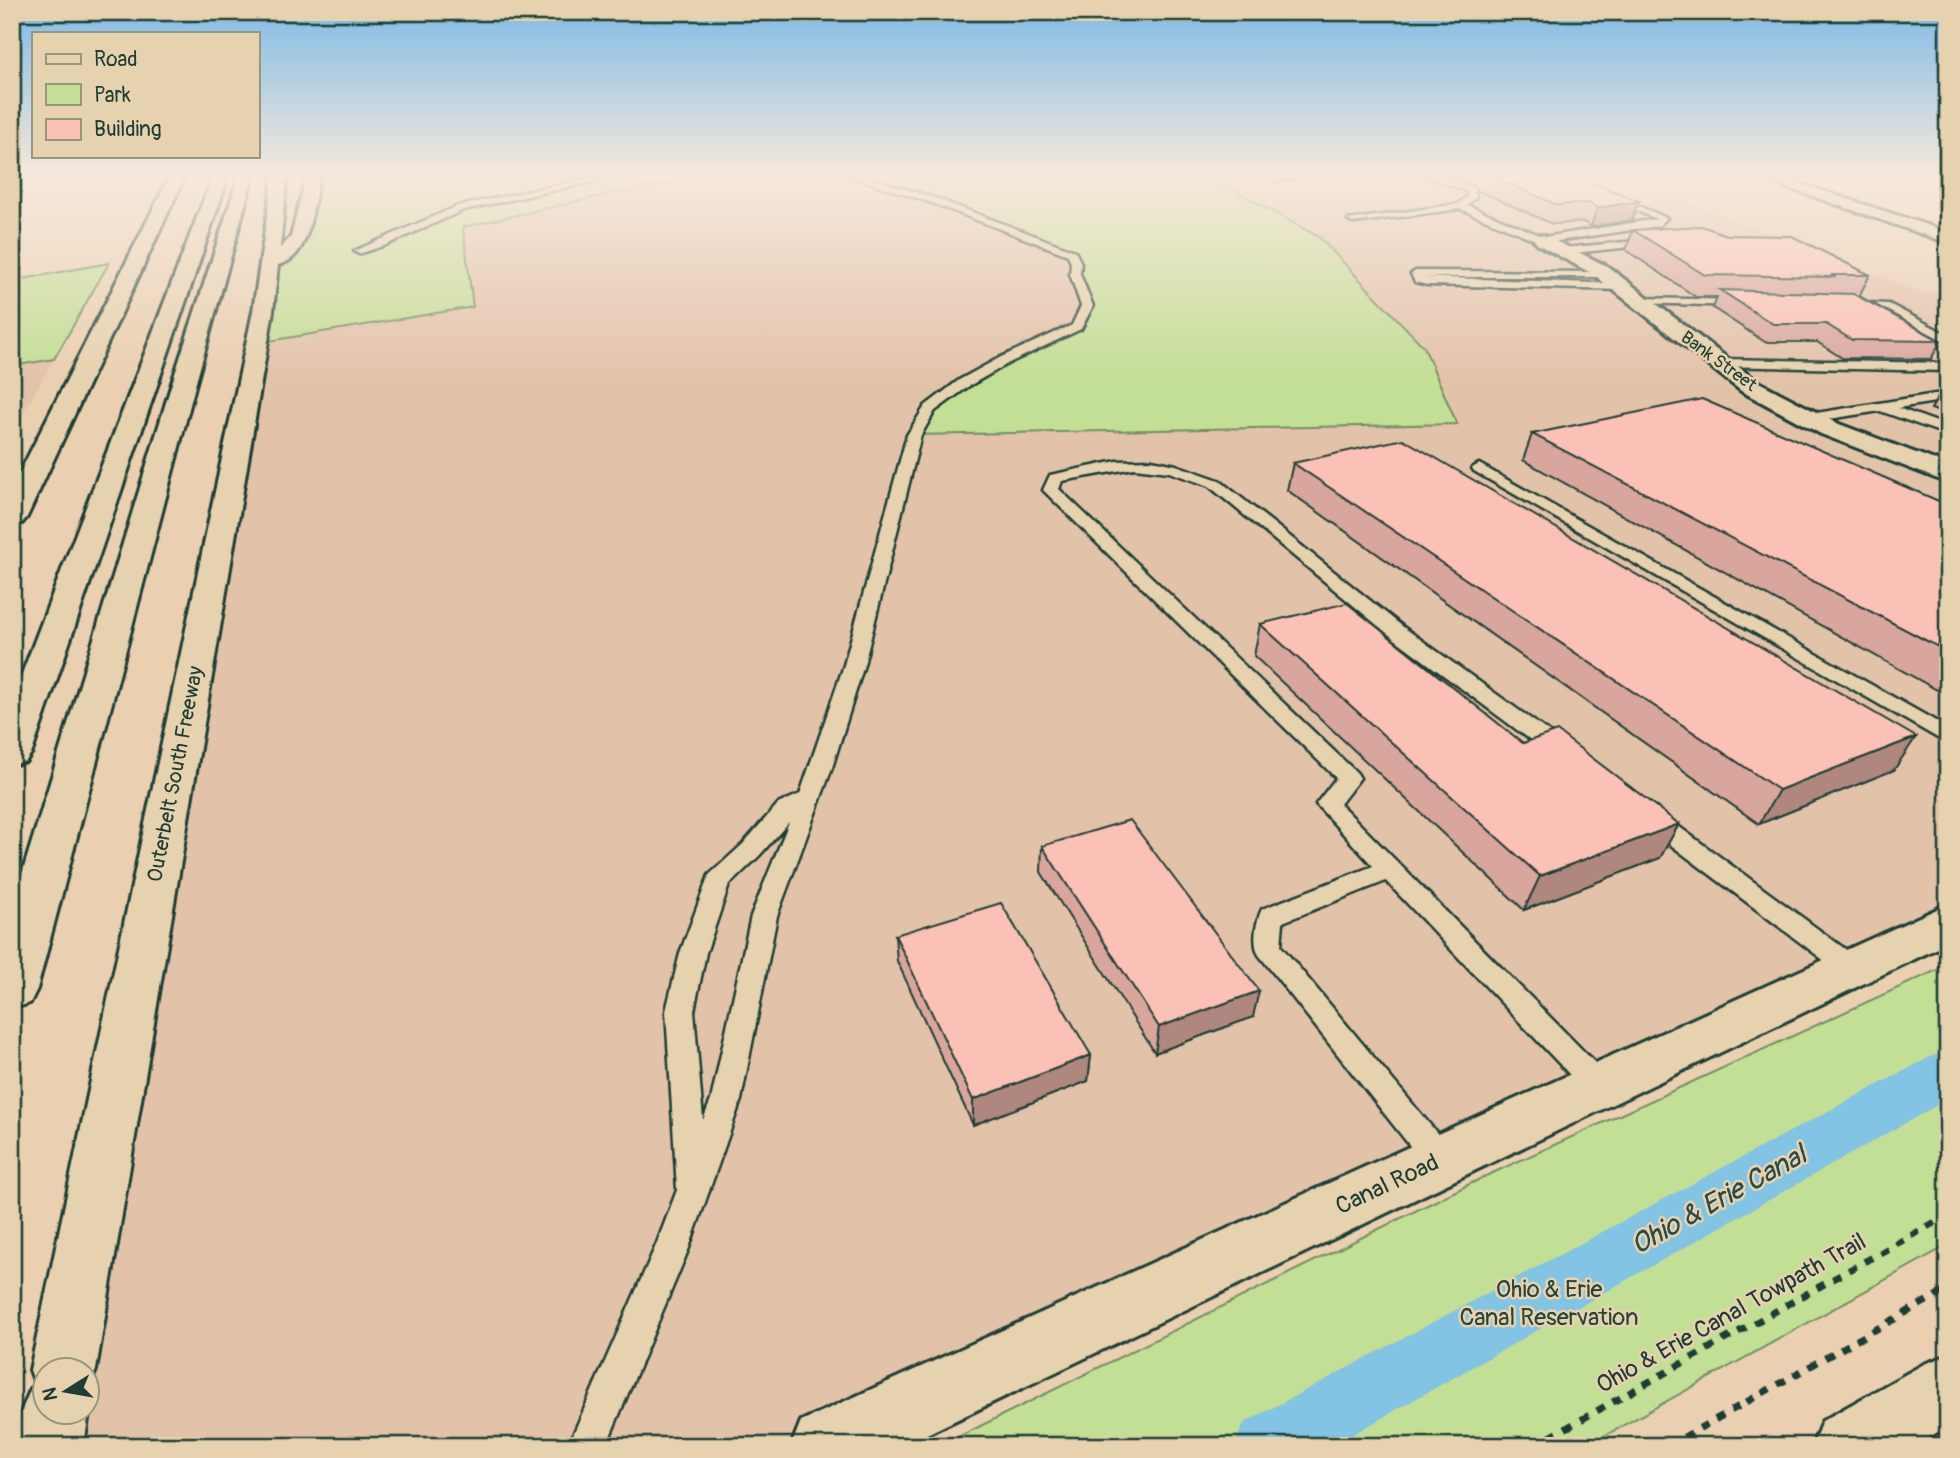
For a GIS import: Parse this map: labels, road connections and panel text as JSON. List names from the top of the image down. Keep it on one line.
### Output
{"streets":{"main road":["Bank Street","Outerbelt South Freeway","Canal Road"],"path":["Ohio & Erie Canal Towpath Trail"]},"water":["Ohio & Erie Canal"],"parks":["Ohio & Erie Canal Reservation"],"legend":["Road","Park","Building"],"north":"left"}
